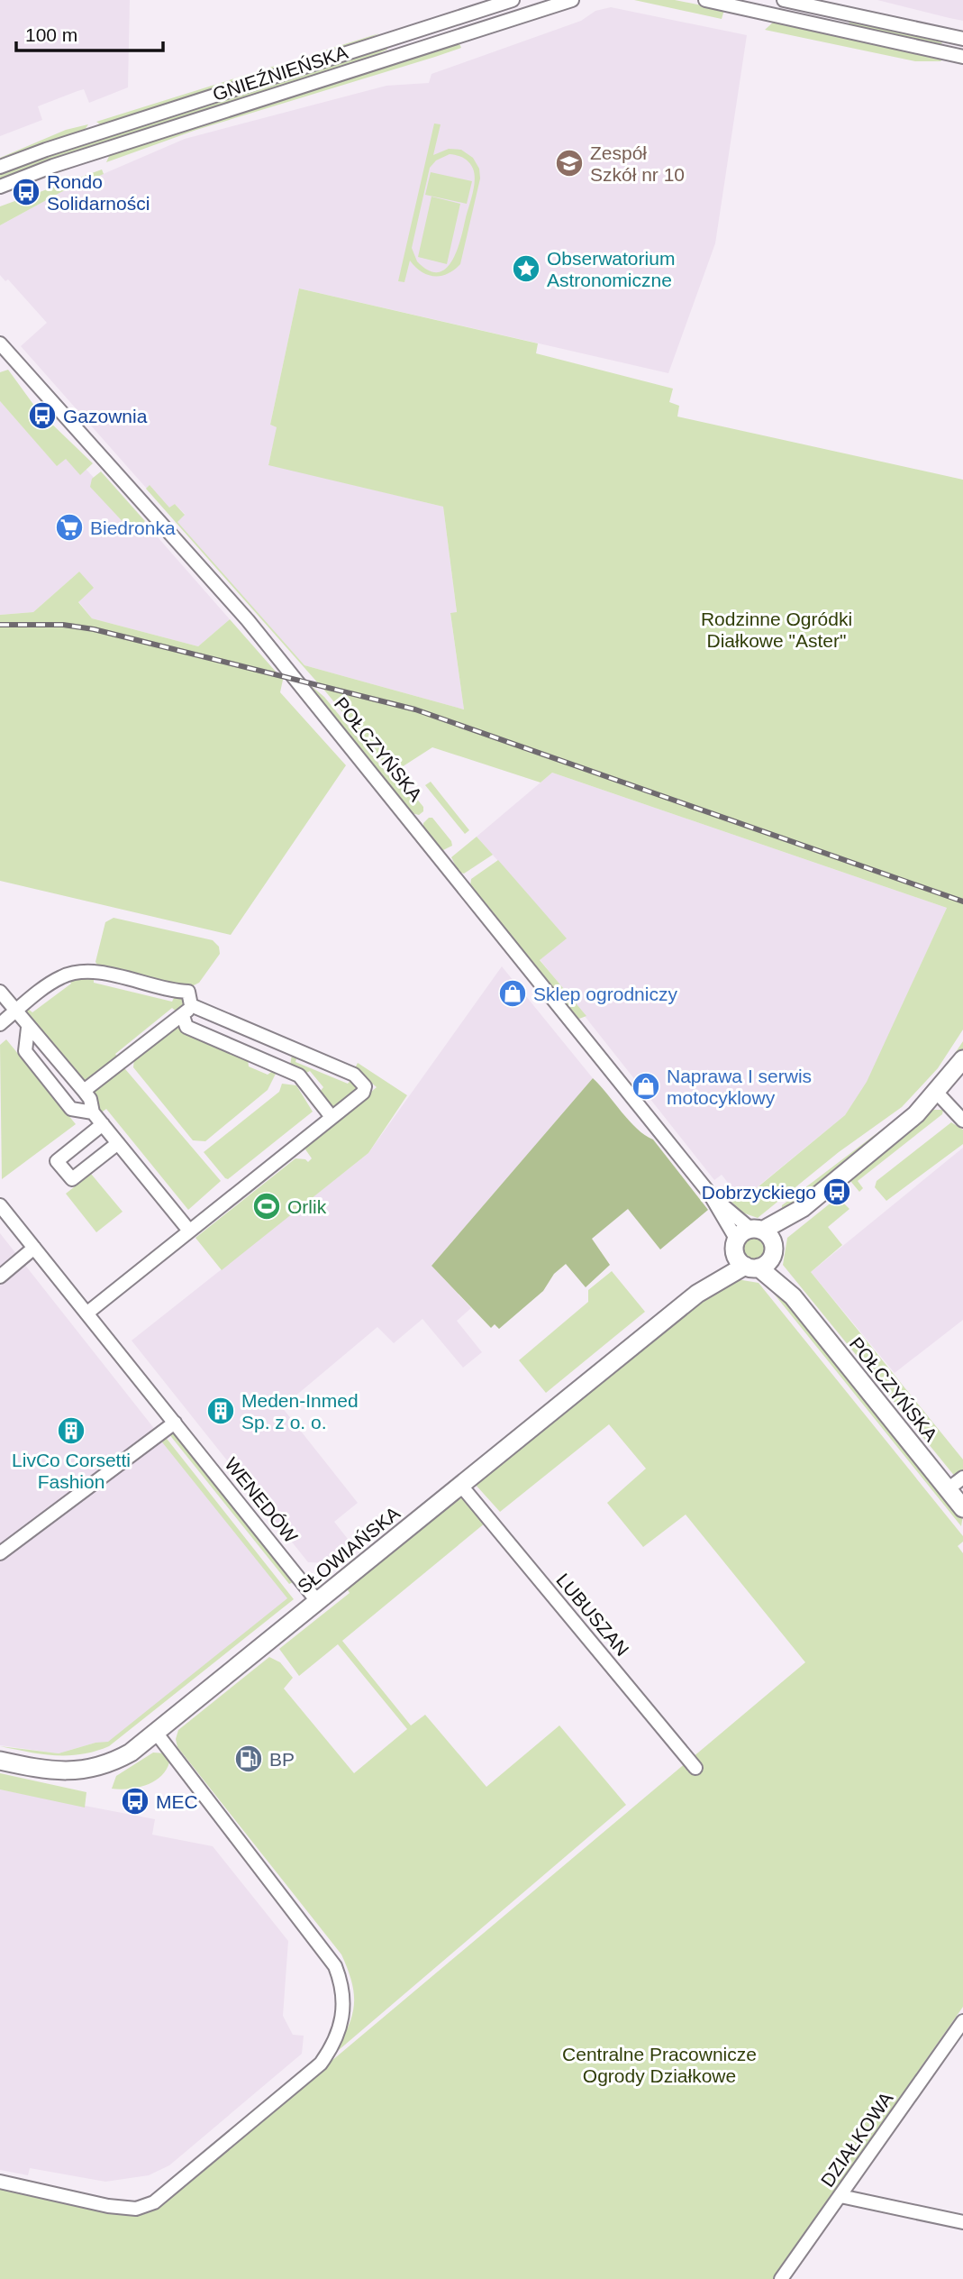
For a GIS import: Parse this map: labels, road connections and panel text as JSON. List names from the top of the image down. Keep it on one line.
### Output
{"streets":{"main road":["POŁCZYŃSKA","SŁOWIAŃSKA"],"street":["GNIEŹNIEŃSKA","WENEDÓW","LUBUSZAN","DZIAŁKOWA"]},"crossings":[["POŁCZYŃSKA","SŁOWIAŃSKA"],["WENEDÓW","SŁOWIAŃSKA"],["SŁOWIAŃSKA","LUBUSZAN"]],"parks":["Rodzinne Ogródki Diałkowe \"Aster\"","Centralne Pracownicze Ogrody Działkowe"],"places":{"school or university":["Zespół Szkół nr 10"],"bus stop":["Rondo Solidarności","Gazownia","Dobrzyckiego","MEC"],"place":["Obserwatorium Astronomiczne"],"supermarket":["Biedronka"],"shop":["Sklep ogrodniczy","Naprawa I serwis motocyklowy"],"sports":["Orlik"],"building":["Meden-Inmed Sp. z o. o.","LivCo Corsetti Fashion"],"fuel station":["BP"]},"scale_bar":"100 m"}
